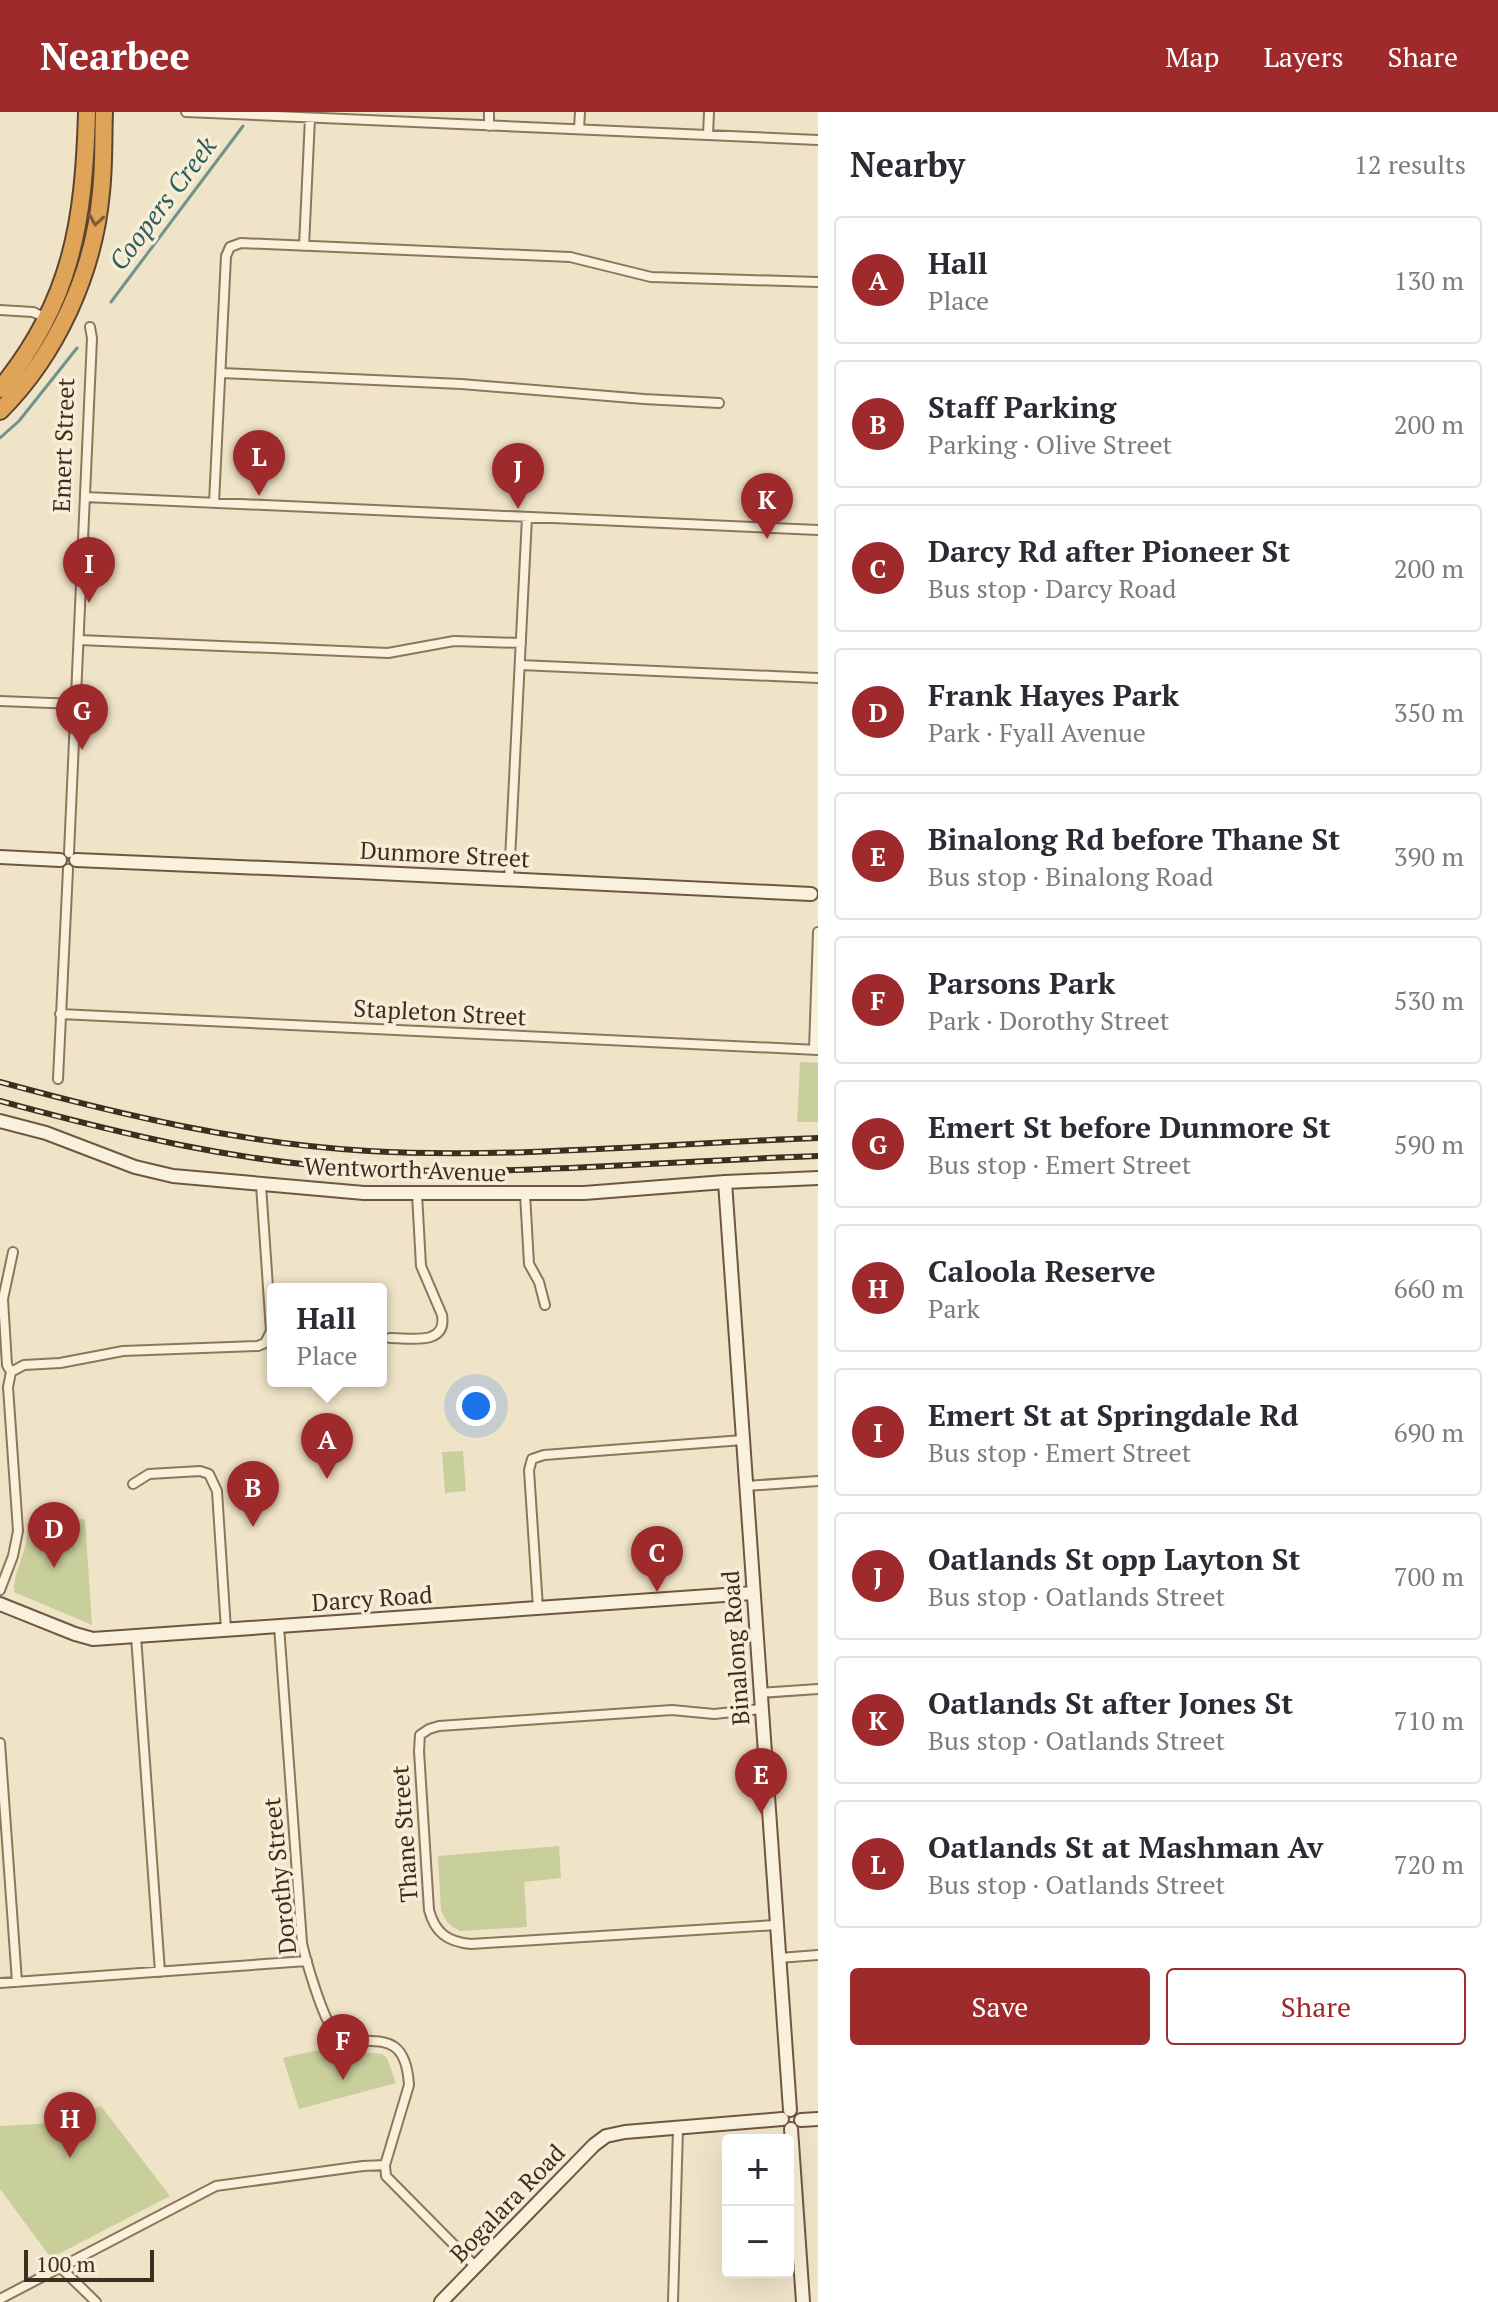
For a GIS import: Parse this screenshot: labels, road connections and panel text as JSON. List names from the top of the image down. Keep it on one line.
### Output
{"streets":{"highway":["Emert Street"],"street":["Dunmore Street","Stapleton Street","Wentworth Avenue","Darcy Road","Binalong Road","Thane Street","Dorothy Street","Bogalara Road"]},"crossings":[["Emert Street","Dunmore Street"],["Emert Street","Stapleton Street"],["Wentworth Avenue","Binalong Road"],["Darcy Road","Binalong Road"],["Darcy Road","Dorothy Street"],["Binalong Road","Thane Street"]],"water":["Coopers Creek"],"scale_bar":"100 m","page":{"header":"Nearbee","nav":["Map","Layers","Share"],"heading":["Nearby","12 results"],"list":[{"mark":"A","name":"Hall","note":"Place","value":"130 m"},{"mark":"B","name":"Staff Parking","note":"Parking · Olive Street","value":"200 m"},{"mark":"C","name":"Darcy Rd after Pioneer St","note":"Bus stop · Darcy Road","value":"200 m"},{"mark":"D","name":"Frank Hayes Park","note":"Park · Fyall Avenue","value":"350 m"},{"mark":"E","name":"Binalong Rd before Thane St","note":"Bus stop · Binalong Road","value":"390 m"},{"mark":"F","name":"Parsons Park","note":"Park · Dorothy Street","value":"530 m"},{"mark":"G","name":"Emert St before Dunmore St","note":"Bus stop · Emert Street","value":"590 m"},{"mark":"H","name":"Caloola Reserve","note":"Park","value":"660 m"},{"mark":"I","name":"Emert St at Springdale Rd","note":"Bus stop · Emert Street","value":"690 m"},{"mark":"J","name":"Oatlands St opp Layton St","note":"Bus stop · Oatlands Street","value":"700 m"},{"mark":"K","name":"Oatlands St after Jones St","note":"Bus stop · Oatlands Street","value":"710 m"},{"mark":"L","name":"Oatlands St at Mashman Av","note":"Bus stop · Oatlands Street","value":"720 m"}],"pins":["L","J","K","I","G","A","B","D","C","E","F","H"],"popup":["Hall","Place"],"buttons":["Save","Share"],"map_buttons":["+","−"],"scale":"100 m"}}
